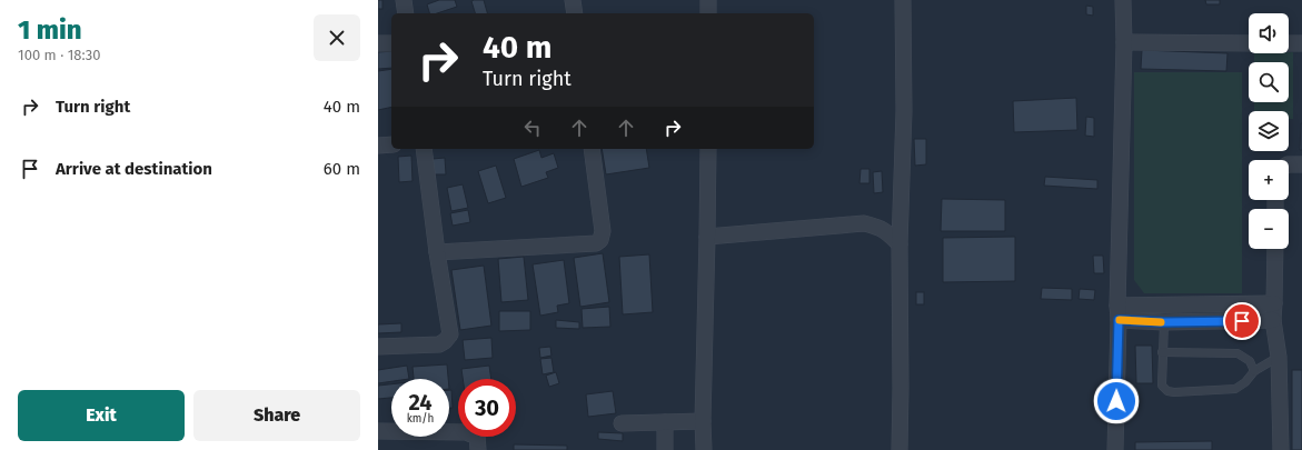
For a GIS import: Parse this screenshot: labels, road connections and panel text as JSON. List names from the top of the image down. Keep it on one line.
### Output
{"page":{"heading":["1 min","100 m · 18:30"],"map_buttons":["+","−"],"turn":["40 m","Turn right"],"list":[{"name":"Turn right","value":"40 m"},{"name":"Arrive at destination","value":"60 m"}],"speed":"24 km/h","limit":"30","buttons":["Exit","Share"]}}
